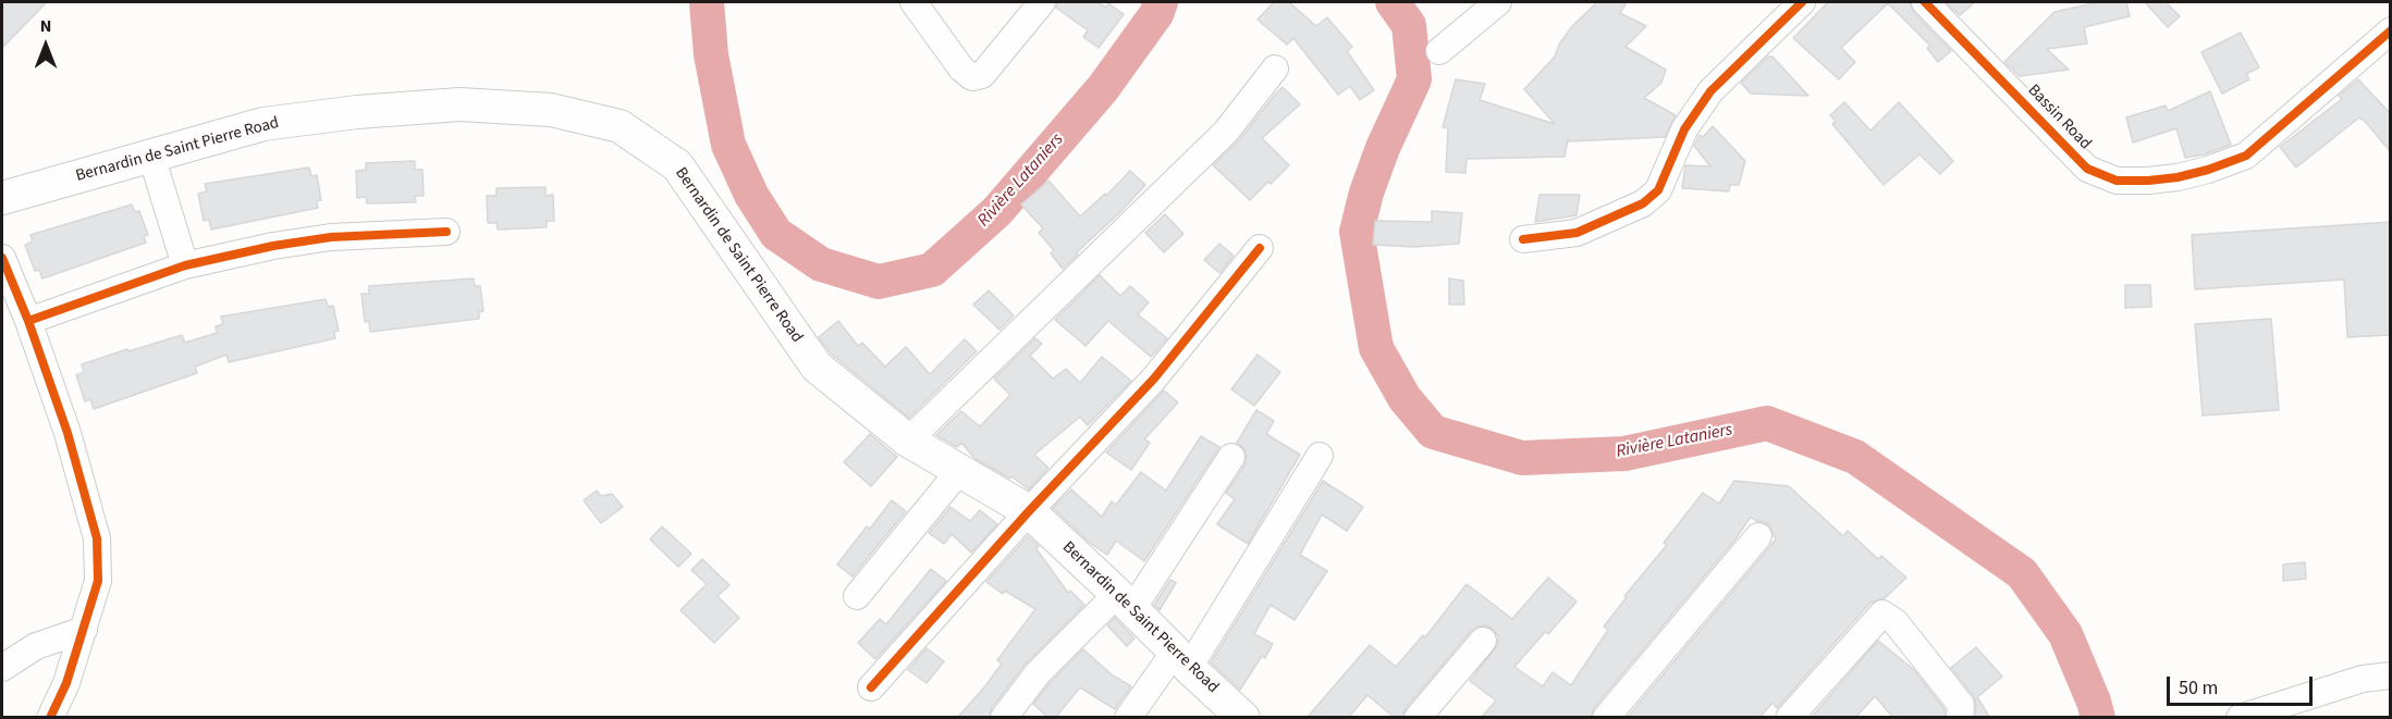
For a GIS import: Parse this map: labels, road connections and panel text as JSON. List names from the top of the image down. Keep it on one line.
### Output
{"streets":{"main road":["Bernardin de Saint Pierre Road"],"street":["Bassin Road"]},"water":["Rivière Lataniers"],"scale_bar":"50 m","north":"top"}
